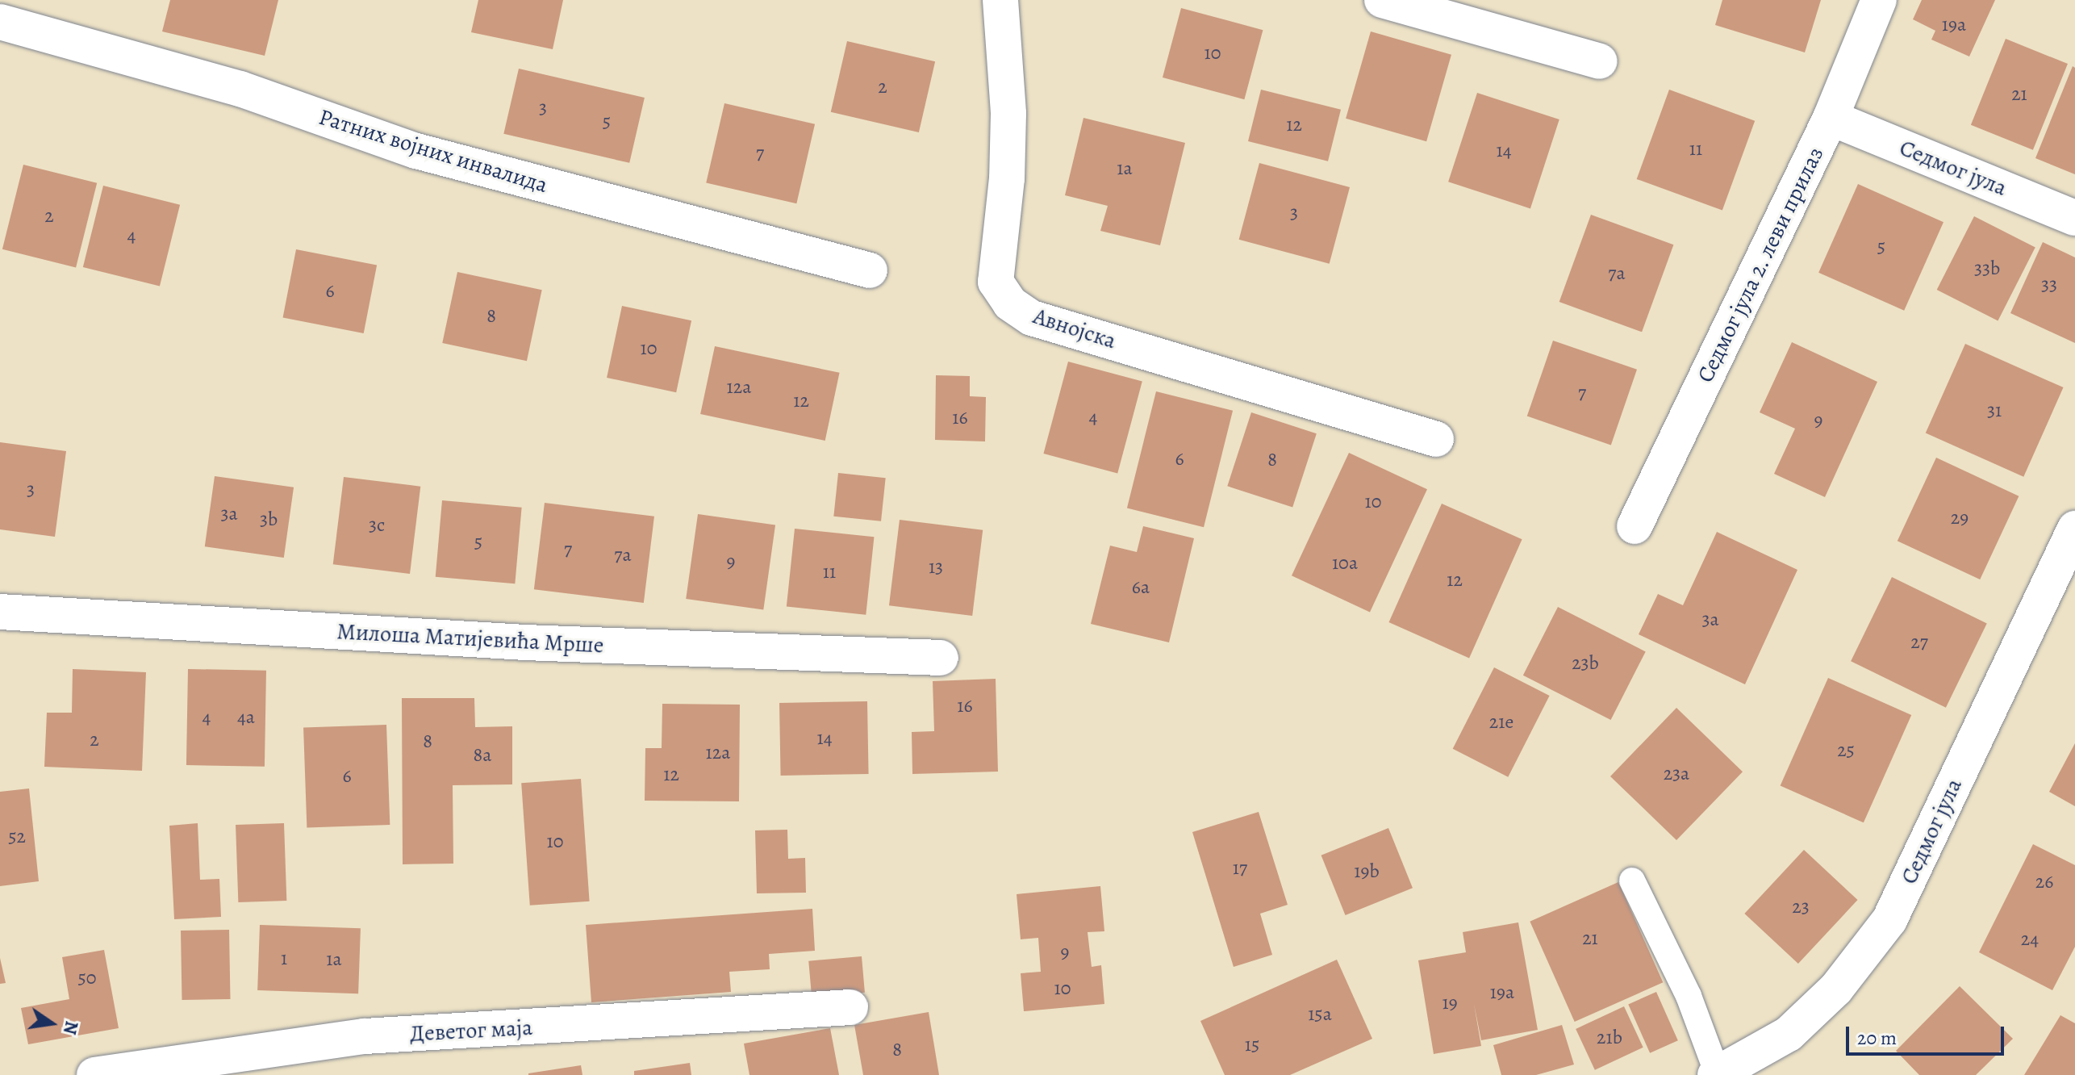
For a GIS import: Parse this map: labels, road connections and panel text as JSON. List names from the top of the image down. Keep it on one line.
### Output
{"streets":{"street":["Ратних војних инвалида","Седмог јула","Седмог јула 2. леви прилаз","Авнојска","Милоша Матијевића Мрше","Деветог маја"]},"crossings":[["Седмог јула","Седмог јула 2. леви прилаз"]],"house_numbers":["19a","10","2","21","3","5","12","11","14","7","1a","3","2","4","5","33b","7a","33","6","8","10","12a","7","12","31","4","16","9","6","8","3","10","3a","29","3b","3c","5","7","7a","9","10a","13","11","12","6a","3a","27","23b","16","4","4a","21e","14","2","8","25","12a","8a","23a","12","6","52","10","17","19b","26","23","21","24","9","1","1a","50","10","19a","19","15a","21b","15","8"],"scale_bar":"20 m","north":"right"}
